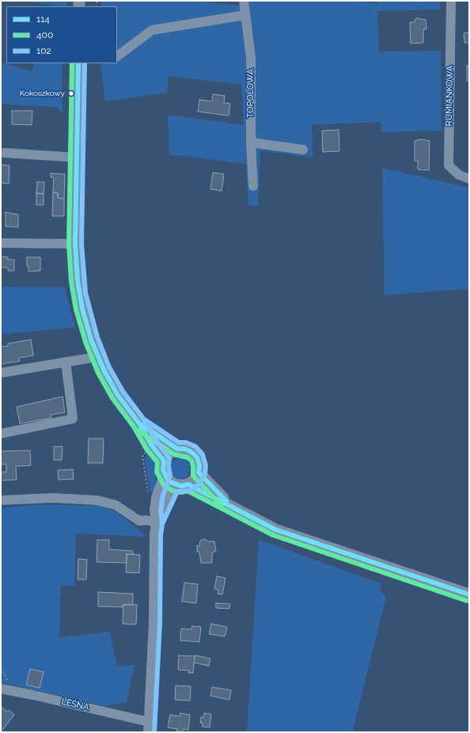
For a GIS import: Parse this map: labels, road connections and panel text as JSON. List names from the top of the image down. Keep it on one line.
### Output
{"streets":{"street":["TOPOLOWA","RUMIANKOWA","LEŚNA"]},"places":["Kokoszkowy"],"lines":["transit line 114","transit line 400","transit line 102"],"legend":["114","400","102"]}
